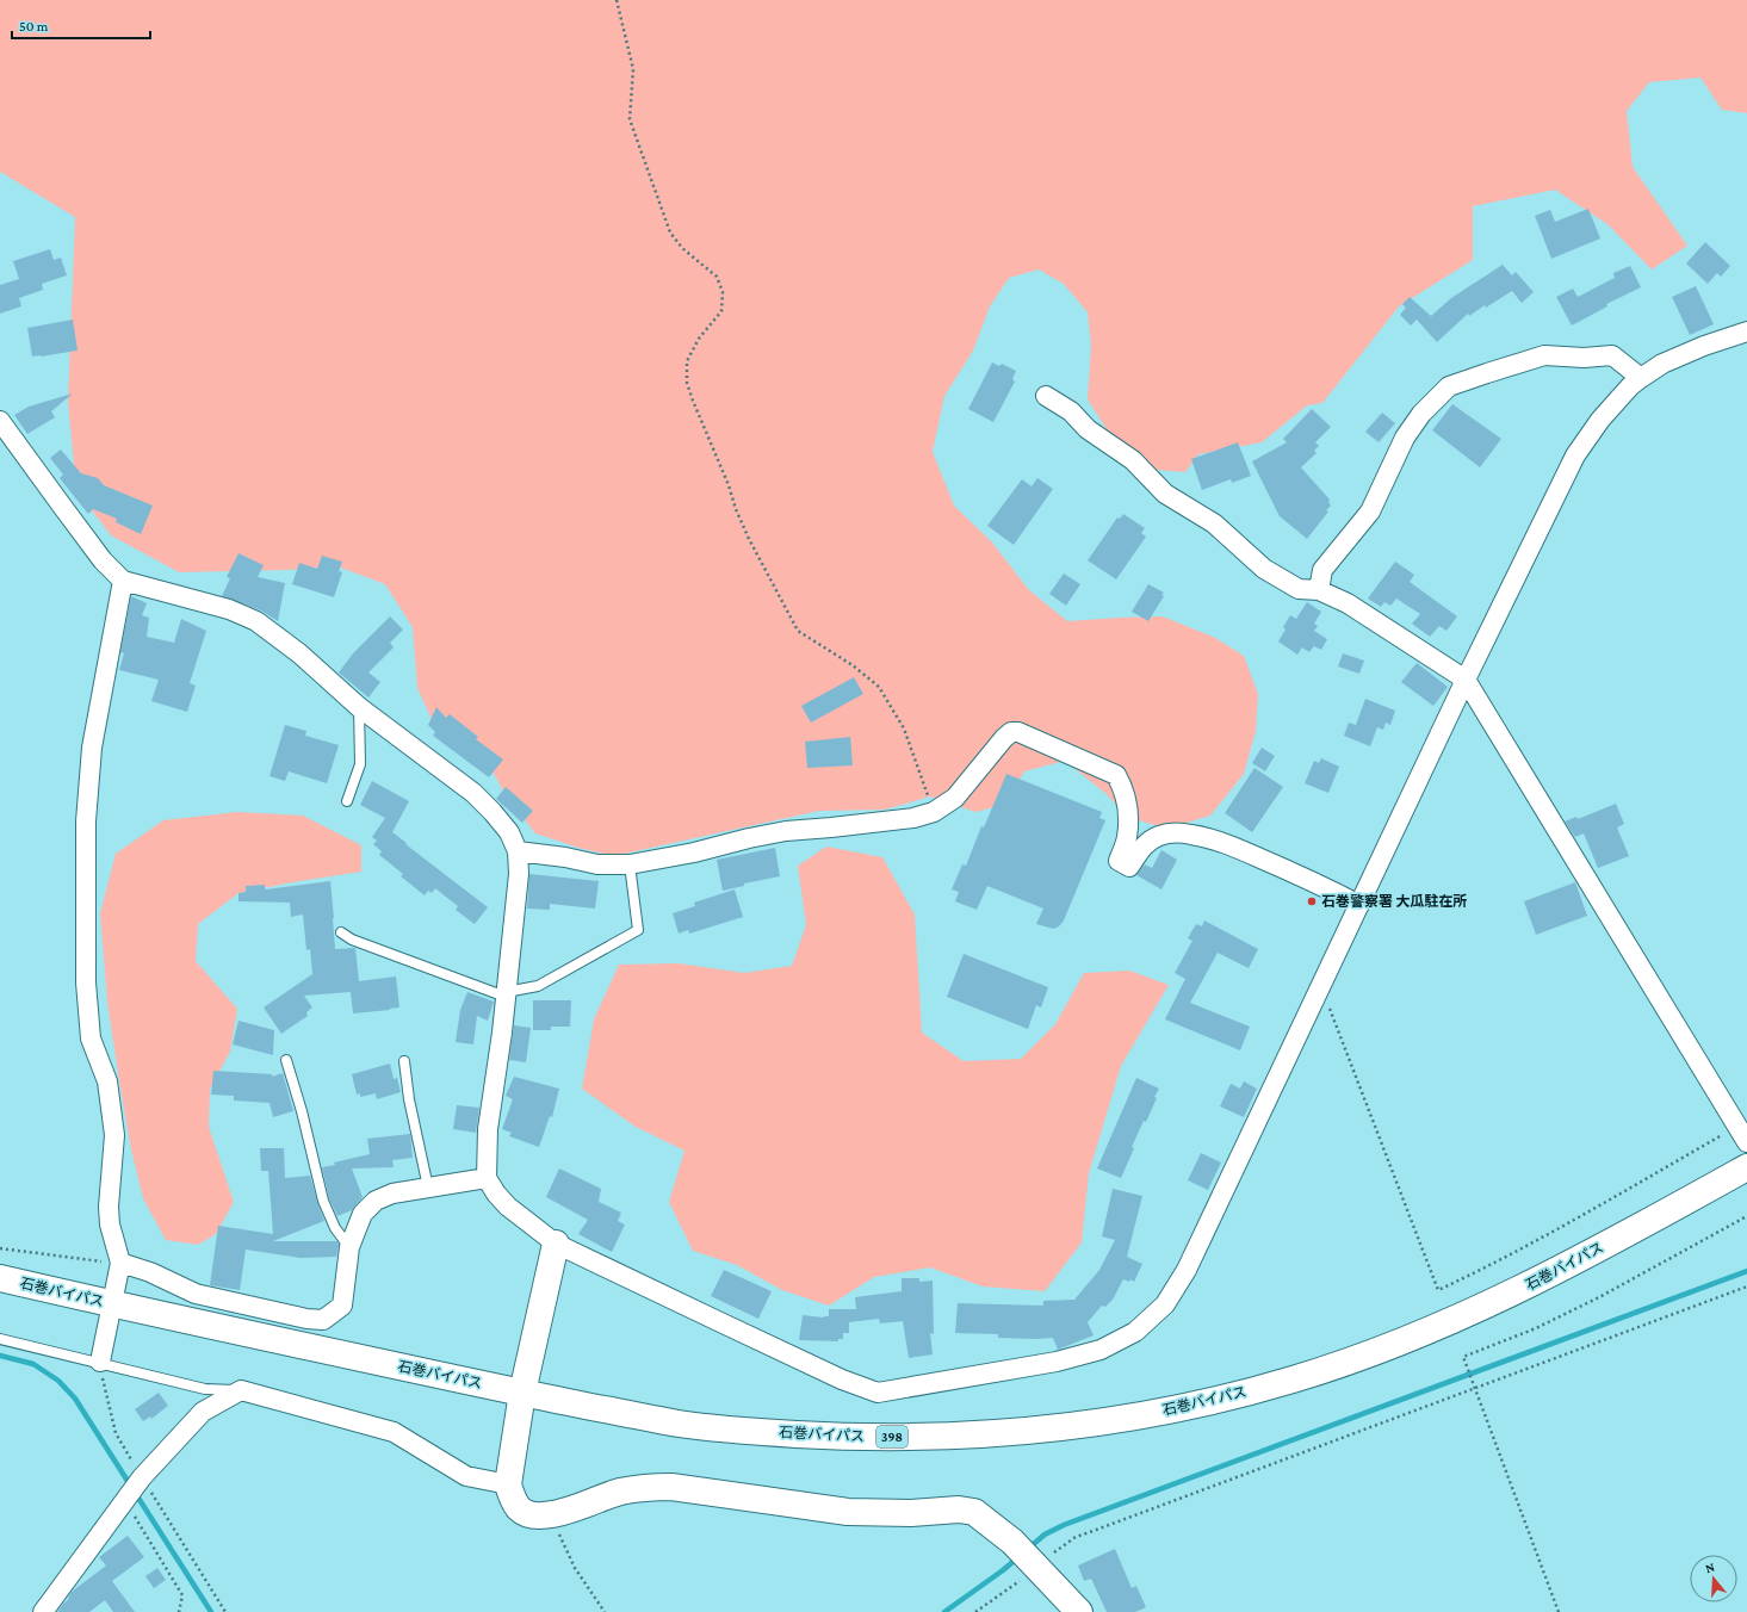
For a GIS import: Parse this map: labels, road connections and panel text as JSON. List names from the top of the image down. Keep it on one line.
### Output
{"streets":{"main road":["石巻バイパス","398"]},"places":["石巻警察署 大瓜駐在所"],"scale_bar":"50 m","north":"top"}
